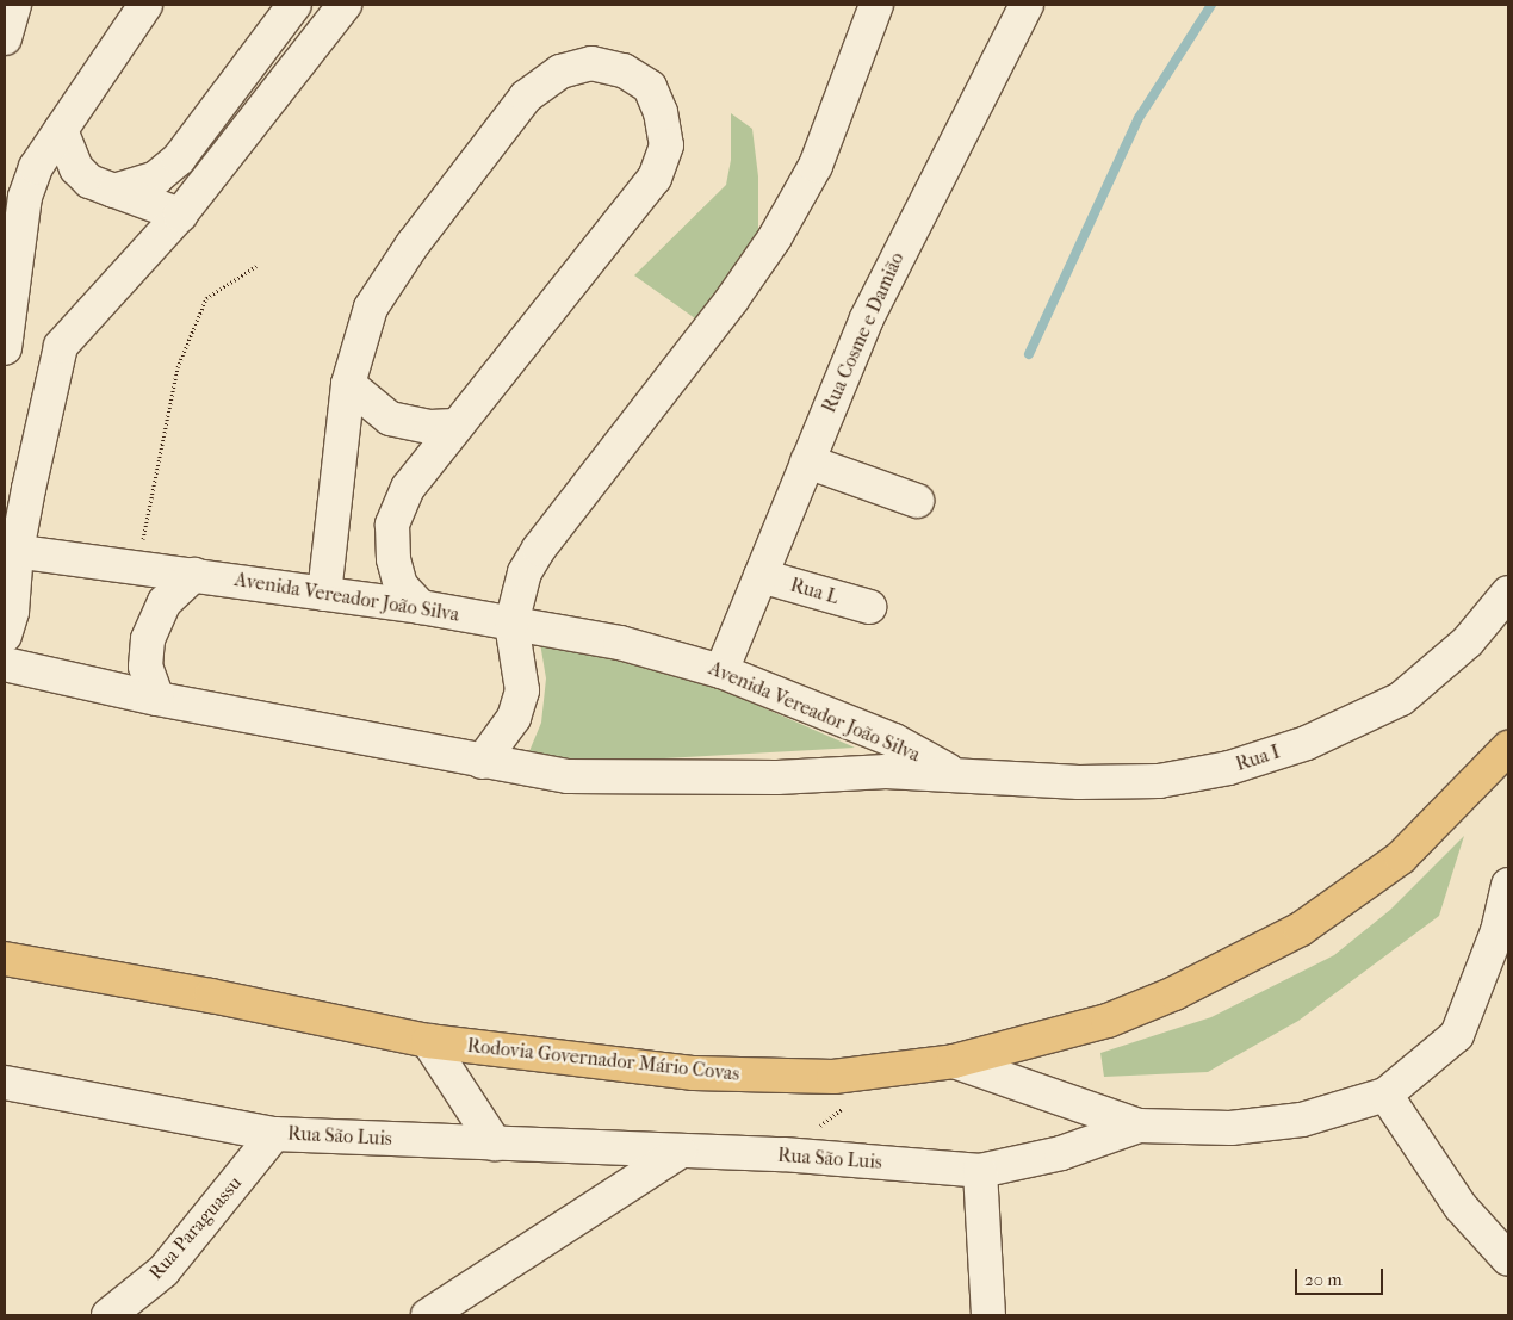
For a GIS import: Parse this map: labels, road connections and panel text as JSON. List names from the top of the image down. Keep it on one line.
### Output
{"streets":{"highway":["Rodovia Governador Mário Covas"],"street":["Rua Cosme e Damião","Rua L","Avenida Vereador João Silva","Rua I","Rua São Luis","Rua Paraguassu"]},"crossings":[["Rua Cosme e Damião","Rua L"],["Rua Cosme e Damião","Avenida Vereador João Silva"],["Avenida Vereador João Silva","Rua I"],["Rua São Luis","Rua Paraguassu"]],"scale_bar":"20 m"}
